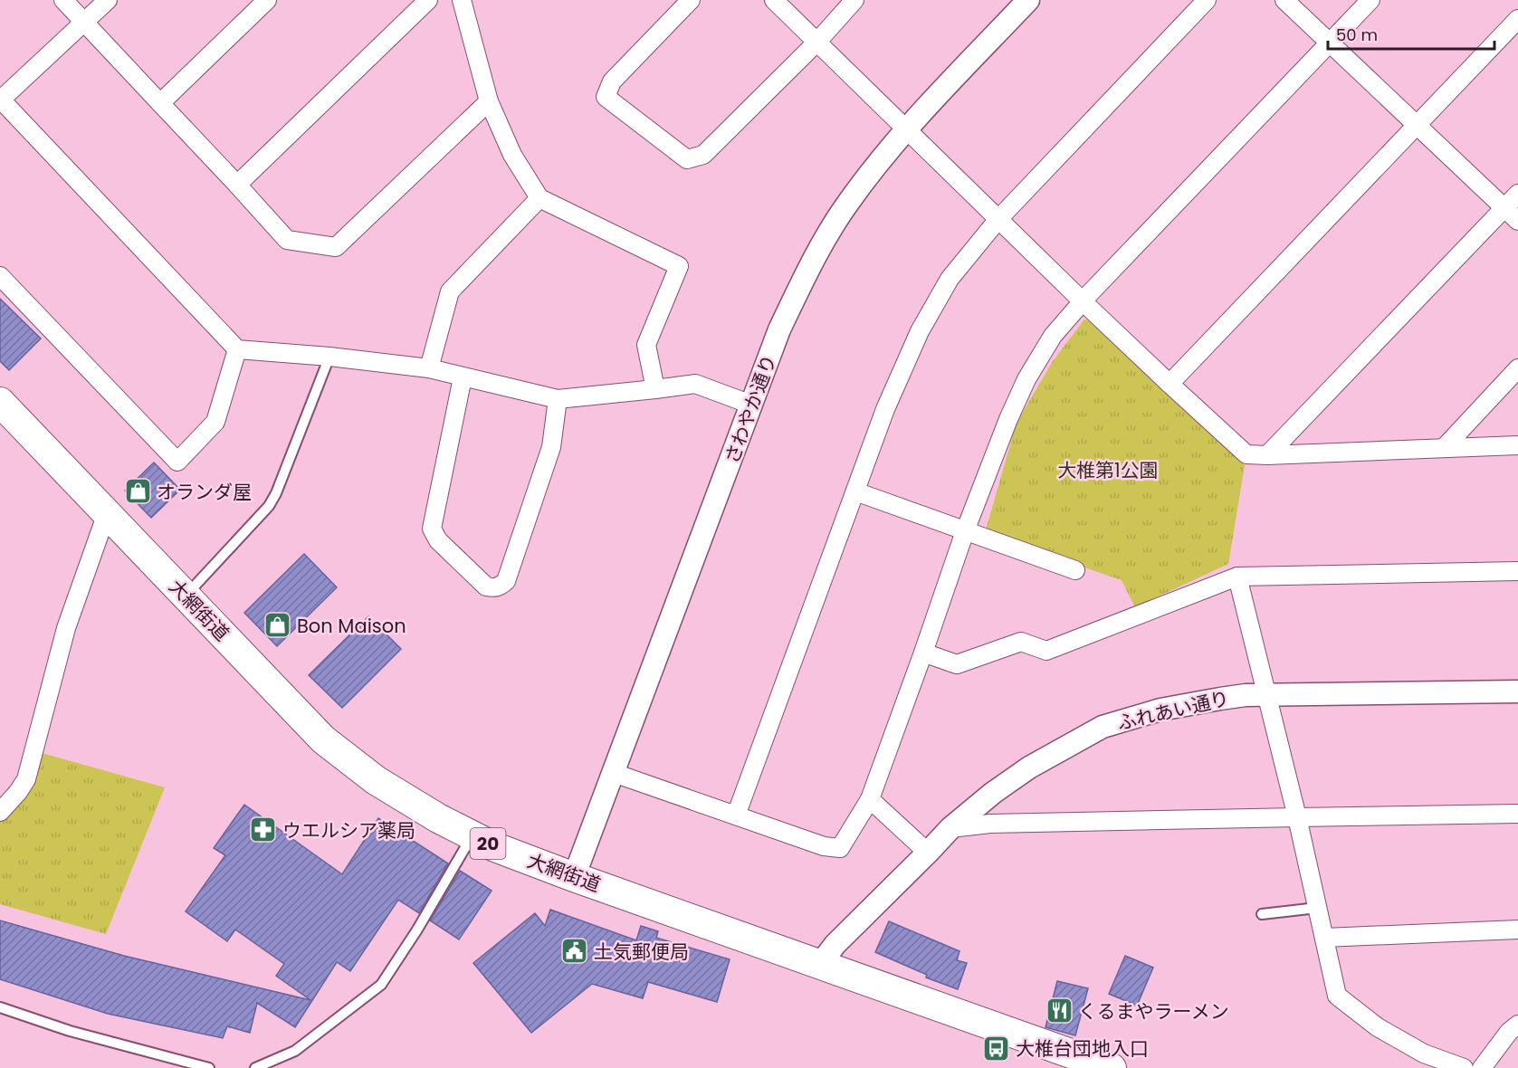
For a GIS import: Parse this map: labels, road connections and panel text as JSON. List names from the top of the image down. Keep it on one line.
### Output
{"streets":{"main road":["大網街道","20"],"street":["さわやか通り","ふれあい通り"]},"crossings":[["さわやか通り","大網街道"],["大網街道","ふれあい通り"]],"parks":["大椎第1公園"],"places":{"shop":["オランダ屋","Bon Maison"],"pharmacy":["ウエルシア薬局"],"public building":["土気郵便局"],"restaurant":["くるまやラーメン"],"bus stop":["大椎台団地入口"]},"scale_bar":"50 m"}
